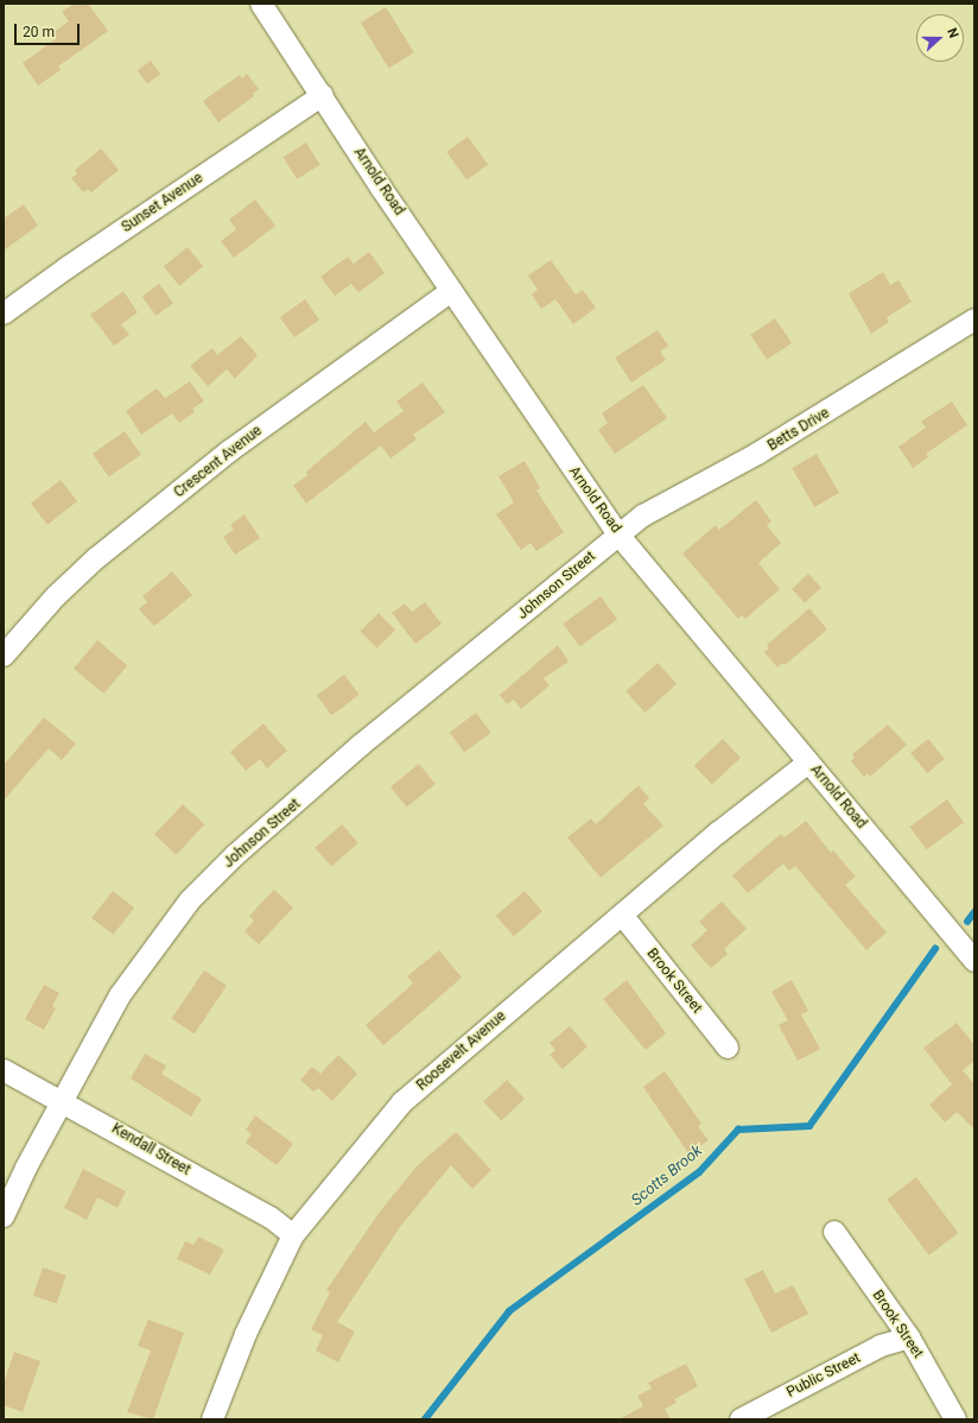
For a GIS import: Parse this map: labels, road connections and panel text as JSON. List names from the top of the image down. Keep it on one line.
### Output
{"streets":{"street":["Arnold Road","Sunset Avenue","Betts Drive","Crescent Avenue","Johnson Street","Brook Street","Roosevelt Avenue","Kendall Street","Public Street"]},"crossings":[["Arnold Road","Sunset Avenue"],["Arnold Road","Betts Drive"],["Arnold Road","Crescent Avenue"],["Arnold Road","Johnson Street"],["Arnold Road","Roosevelt Avenue"],["Betts Drive","Johnson Street"],["Johnson Street","Kendall Street"],["Brook Street","Roosevelt Avenue"],["Brook Street","Public Street"],["Roosevelt Avenue","Kendall Street"]],"water":["Scotts Brook"],"scale_bar":"20 m","north":"right"}
